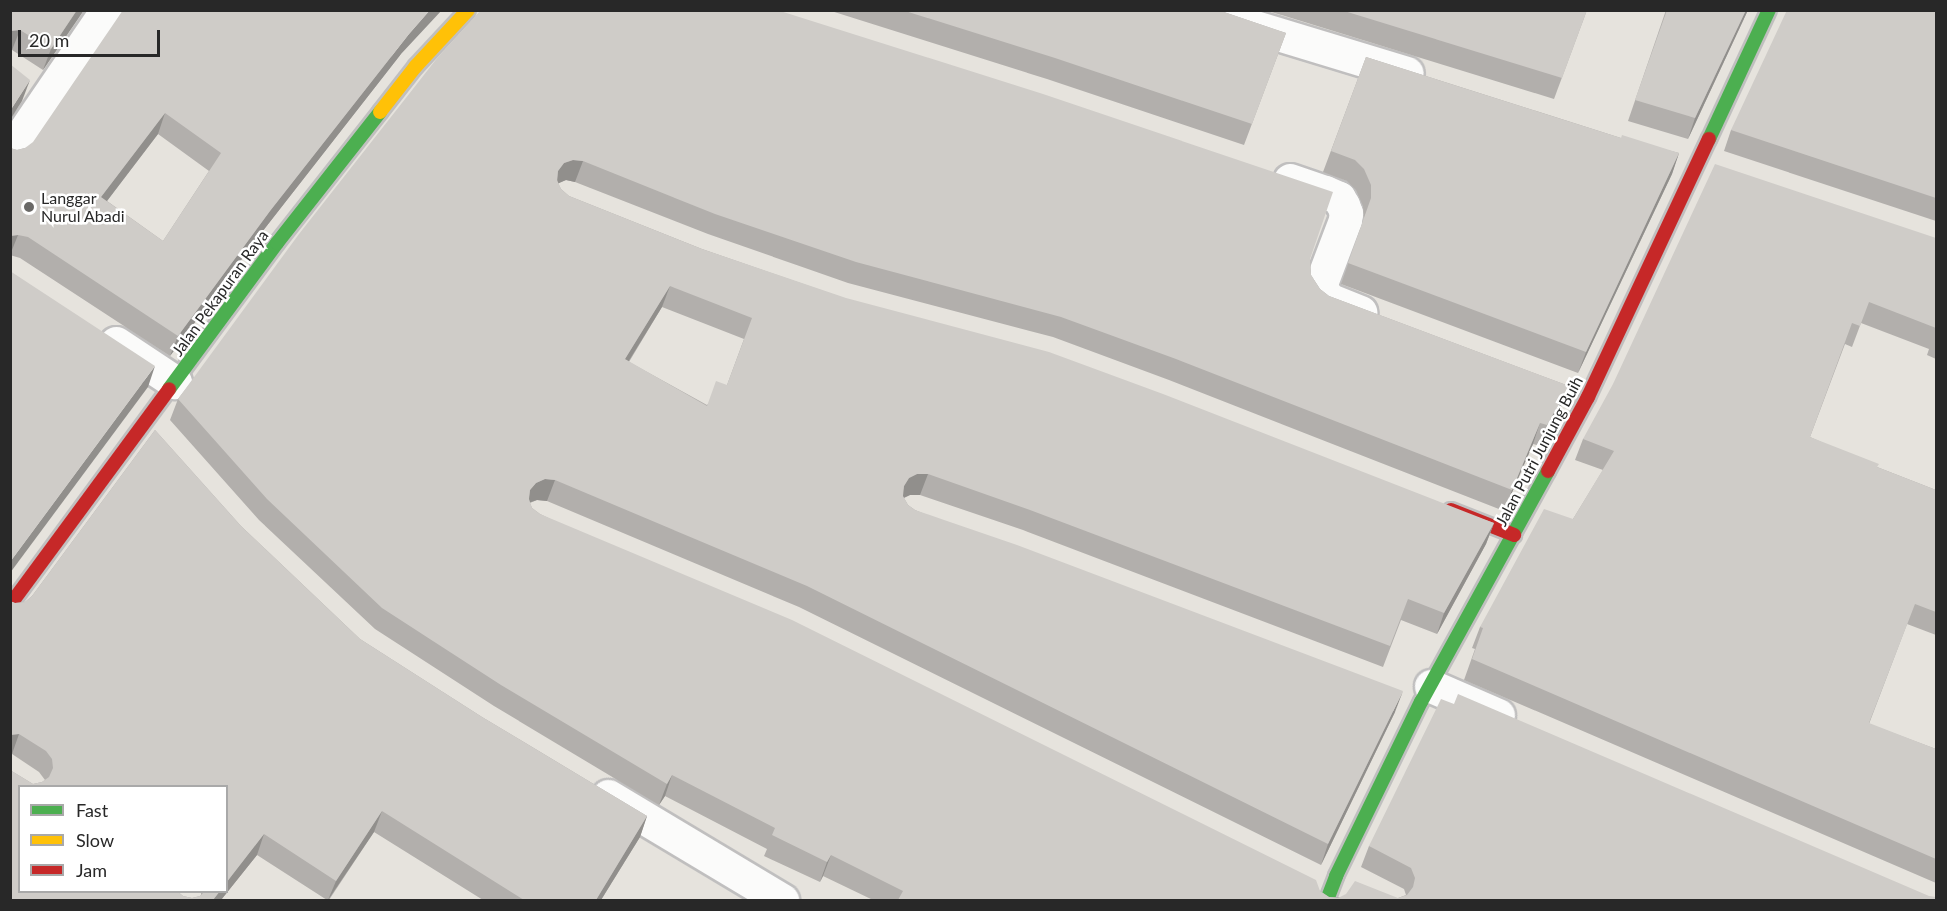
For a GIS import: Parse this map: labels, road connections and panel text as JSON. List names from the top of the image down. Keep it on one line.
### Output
{"streets":{"street":["Jalan Pekapuran Raya","Jalan Putri Junjung Buih"]},"places":["Langgar Nurul Abadi"],"legend":["Fast","Slow","Jam"],"scale_bar":"20 m"}
